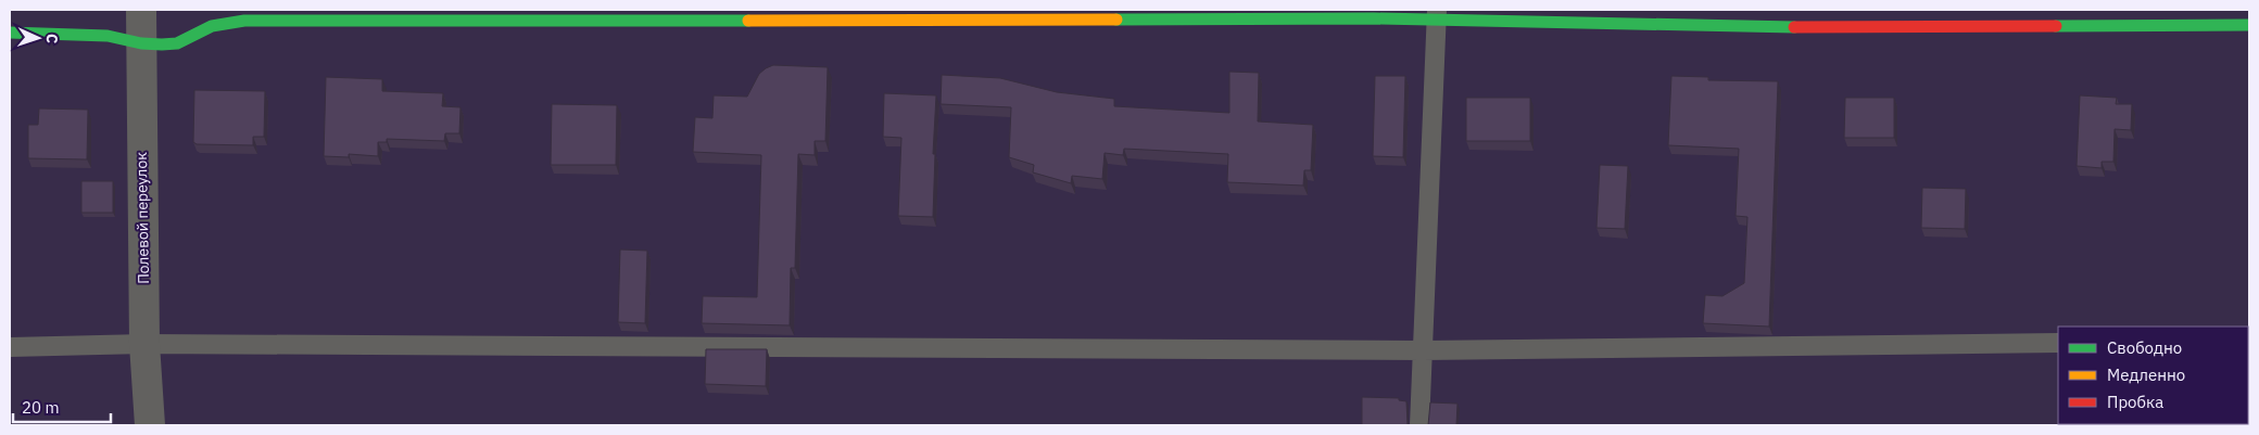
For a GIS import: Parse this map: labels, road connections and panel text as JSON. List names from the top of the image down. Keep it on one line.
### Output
{"streets":{"street":["Полевой переулок"]},"legend":["Свободно","Медленно","Пробка"],"scale_bar":"20 m","north":"right"}
